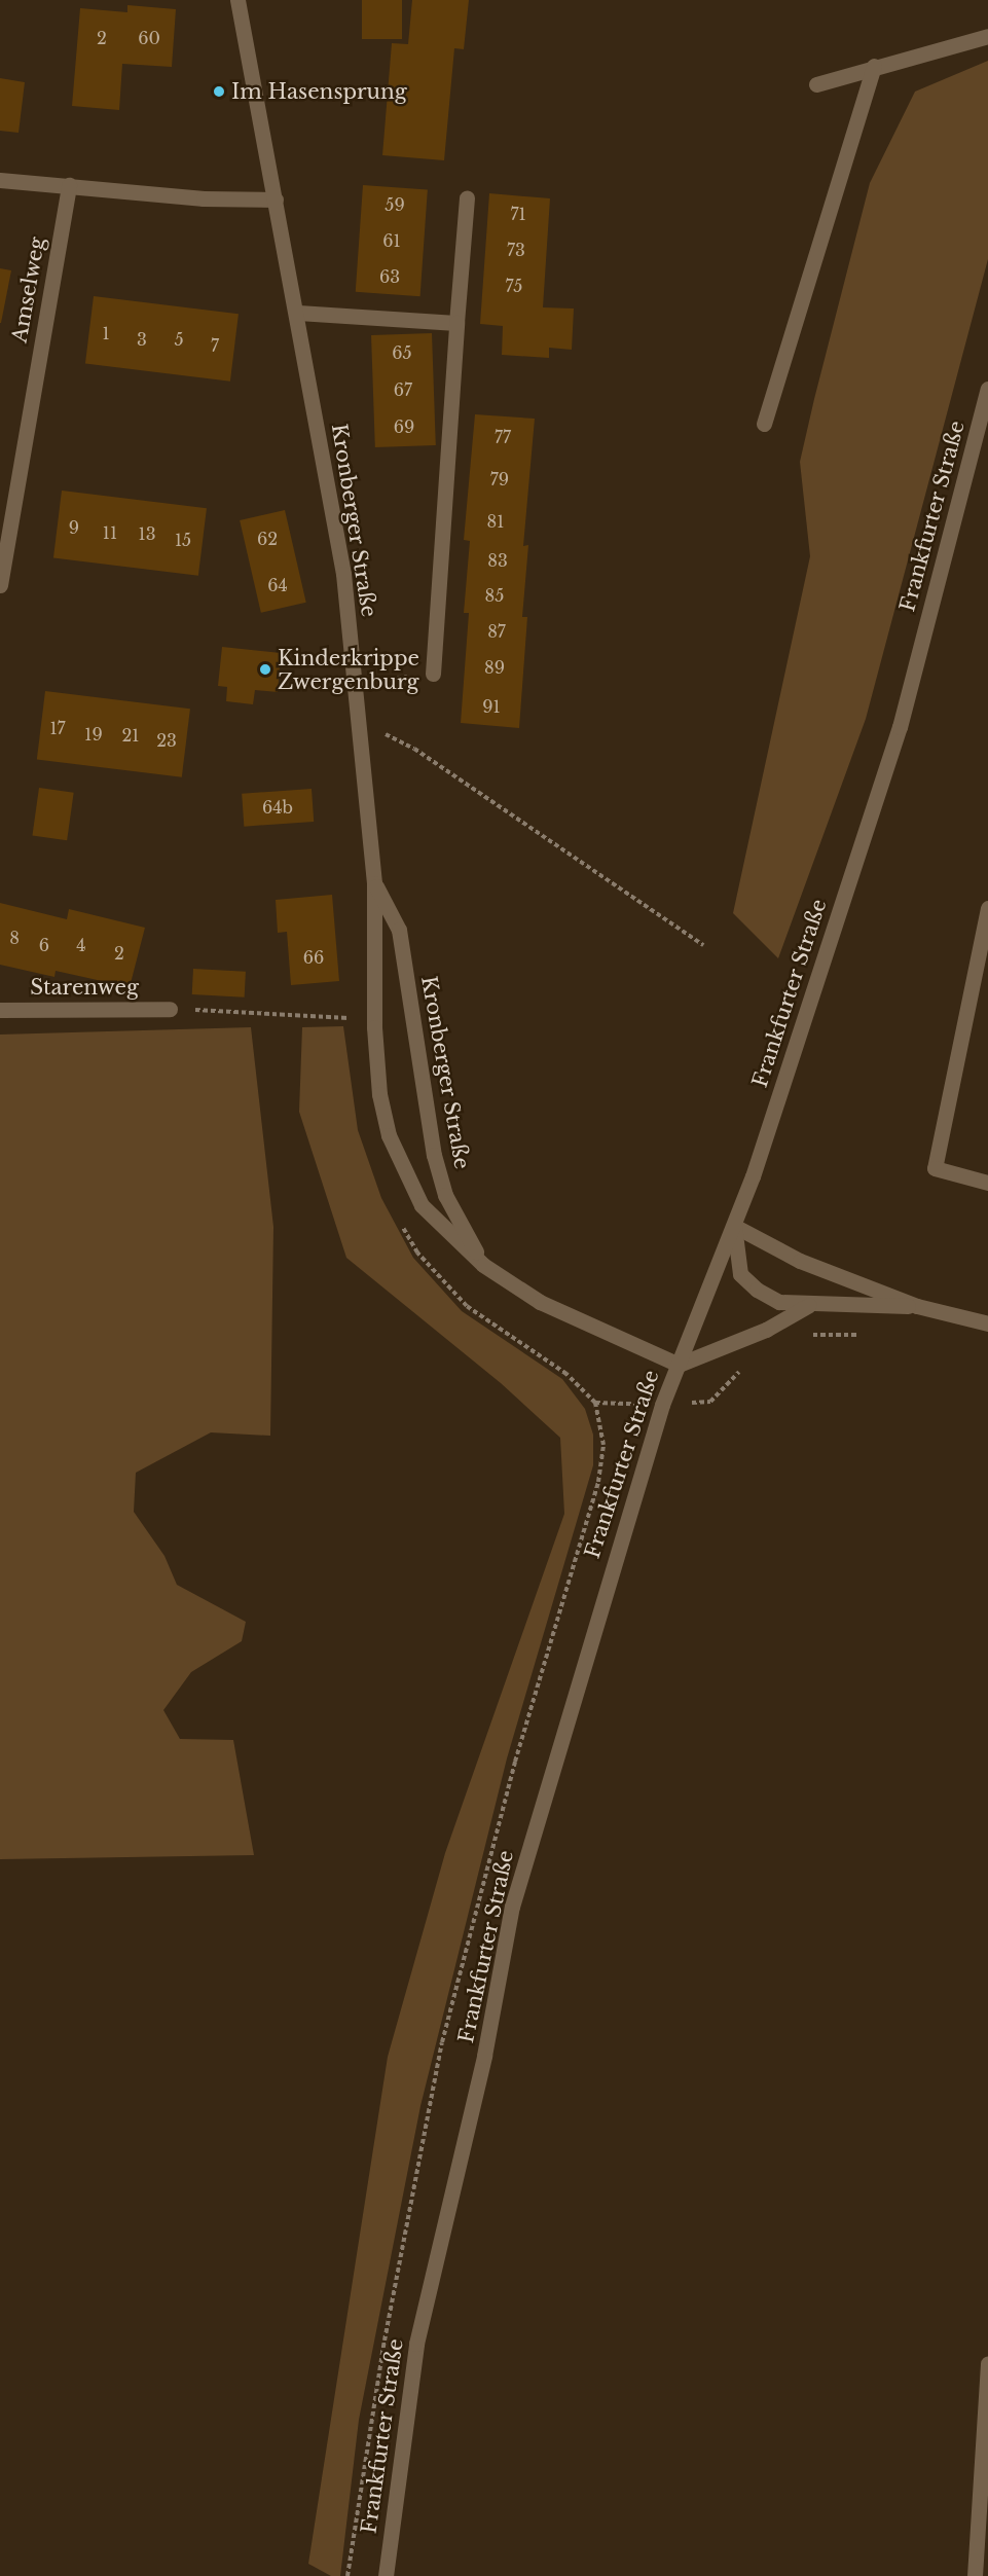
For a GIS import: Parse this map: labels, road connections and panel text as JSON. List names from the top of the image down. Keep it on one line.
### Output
{"streets":{"street":["Amselweg","Frankfurter Straße","Kronberger Straße","Starenweg"]},"crossings":[["Frankfurter Straße","Kronberger Straße"]],"places":["Im Hasensprung","Kinderkrippe Zwergenburg"],"house_numbers":["2","60","59","71","61","73","63","75","1","3","5","7","65","67","69","77","79","81","9","11","13","62","15","83","64","85","87","89","91","17","19","21","23","64b","8","6","4","2","66"]}
